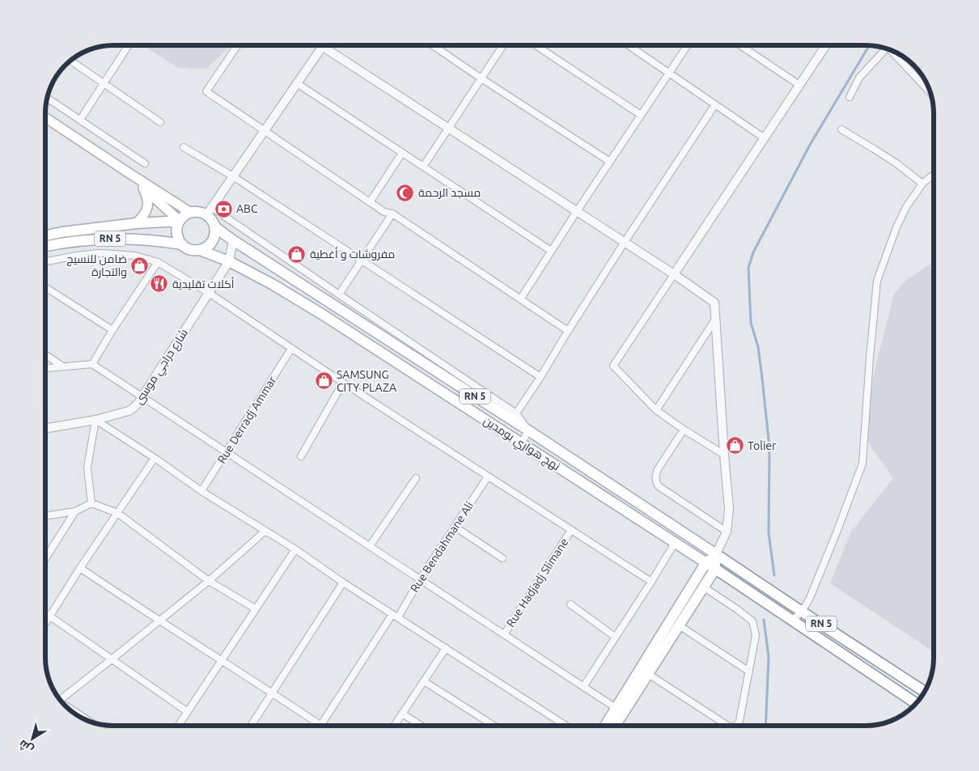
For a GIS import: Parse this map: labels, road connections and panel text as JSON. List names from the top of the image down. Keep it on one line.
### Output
{"streets":{"main road":["RN 5","نهج هواري بومدين"],"street":["شارع دراجي موسى","Rue Derradj Ammar","Rue Bendahmane Ali","Rue Hadjadj Slimane"]},"crossings":[["RN 5","نهج هواري بومدين"],["شارع دراجي موسى","نهج هواري بومدين"]],"places":{"mosque":["مسجد الرحمة"],"bank":["ABC"],"shop":["مفروشات و أغطية","ضامن للنسيج والتجارة","SAMSUNG CITY PLAZA","Tolier"],"restaurant":["أكلات تقليدية"]},"north":"bottom left"}
